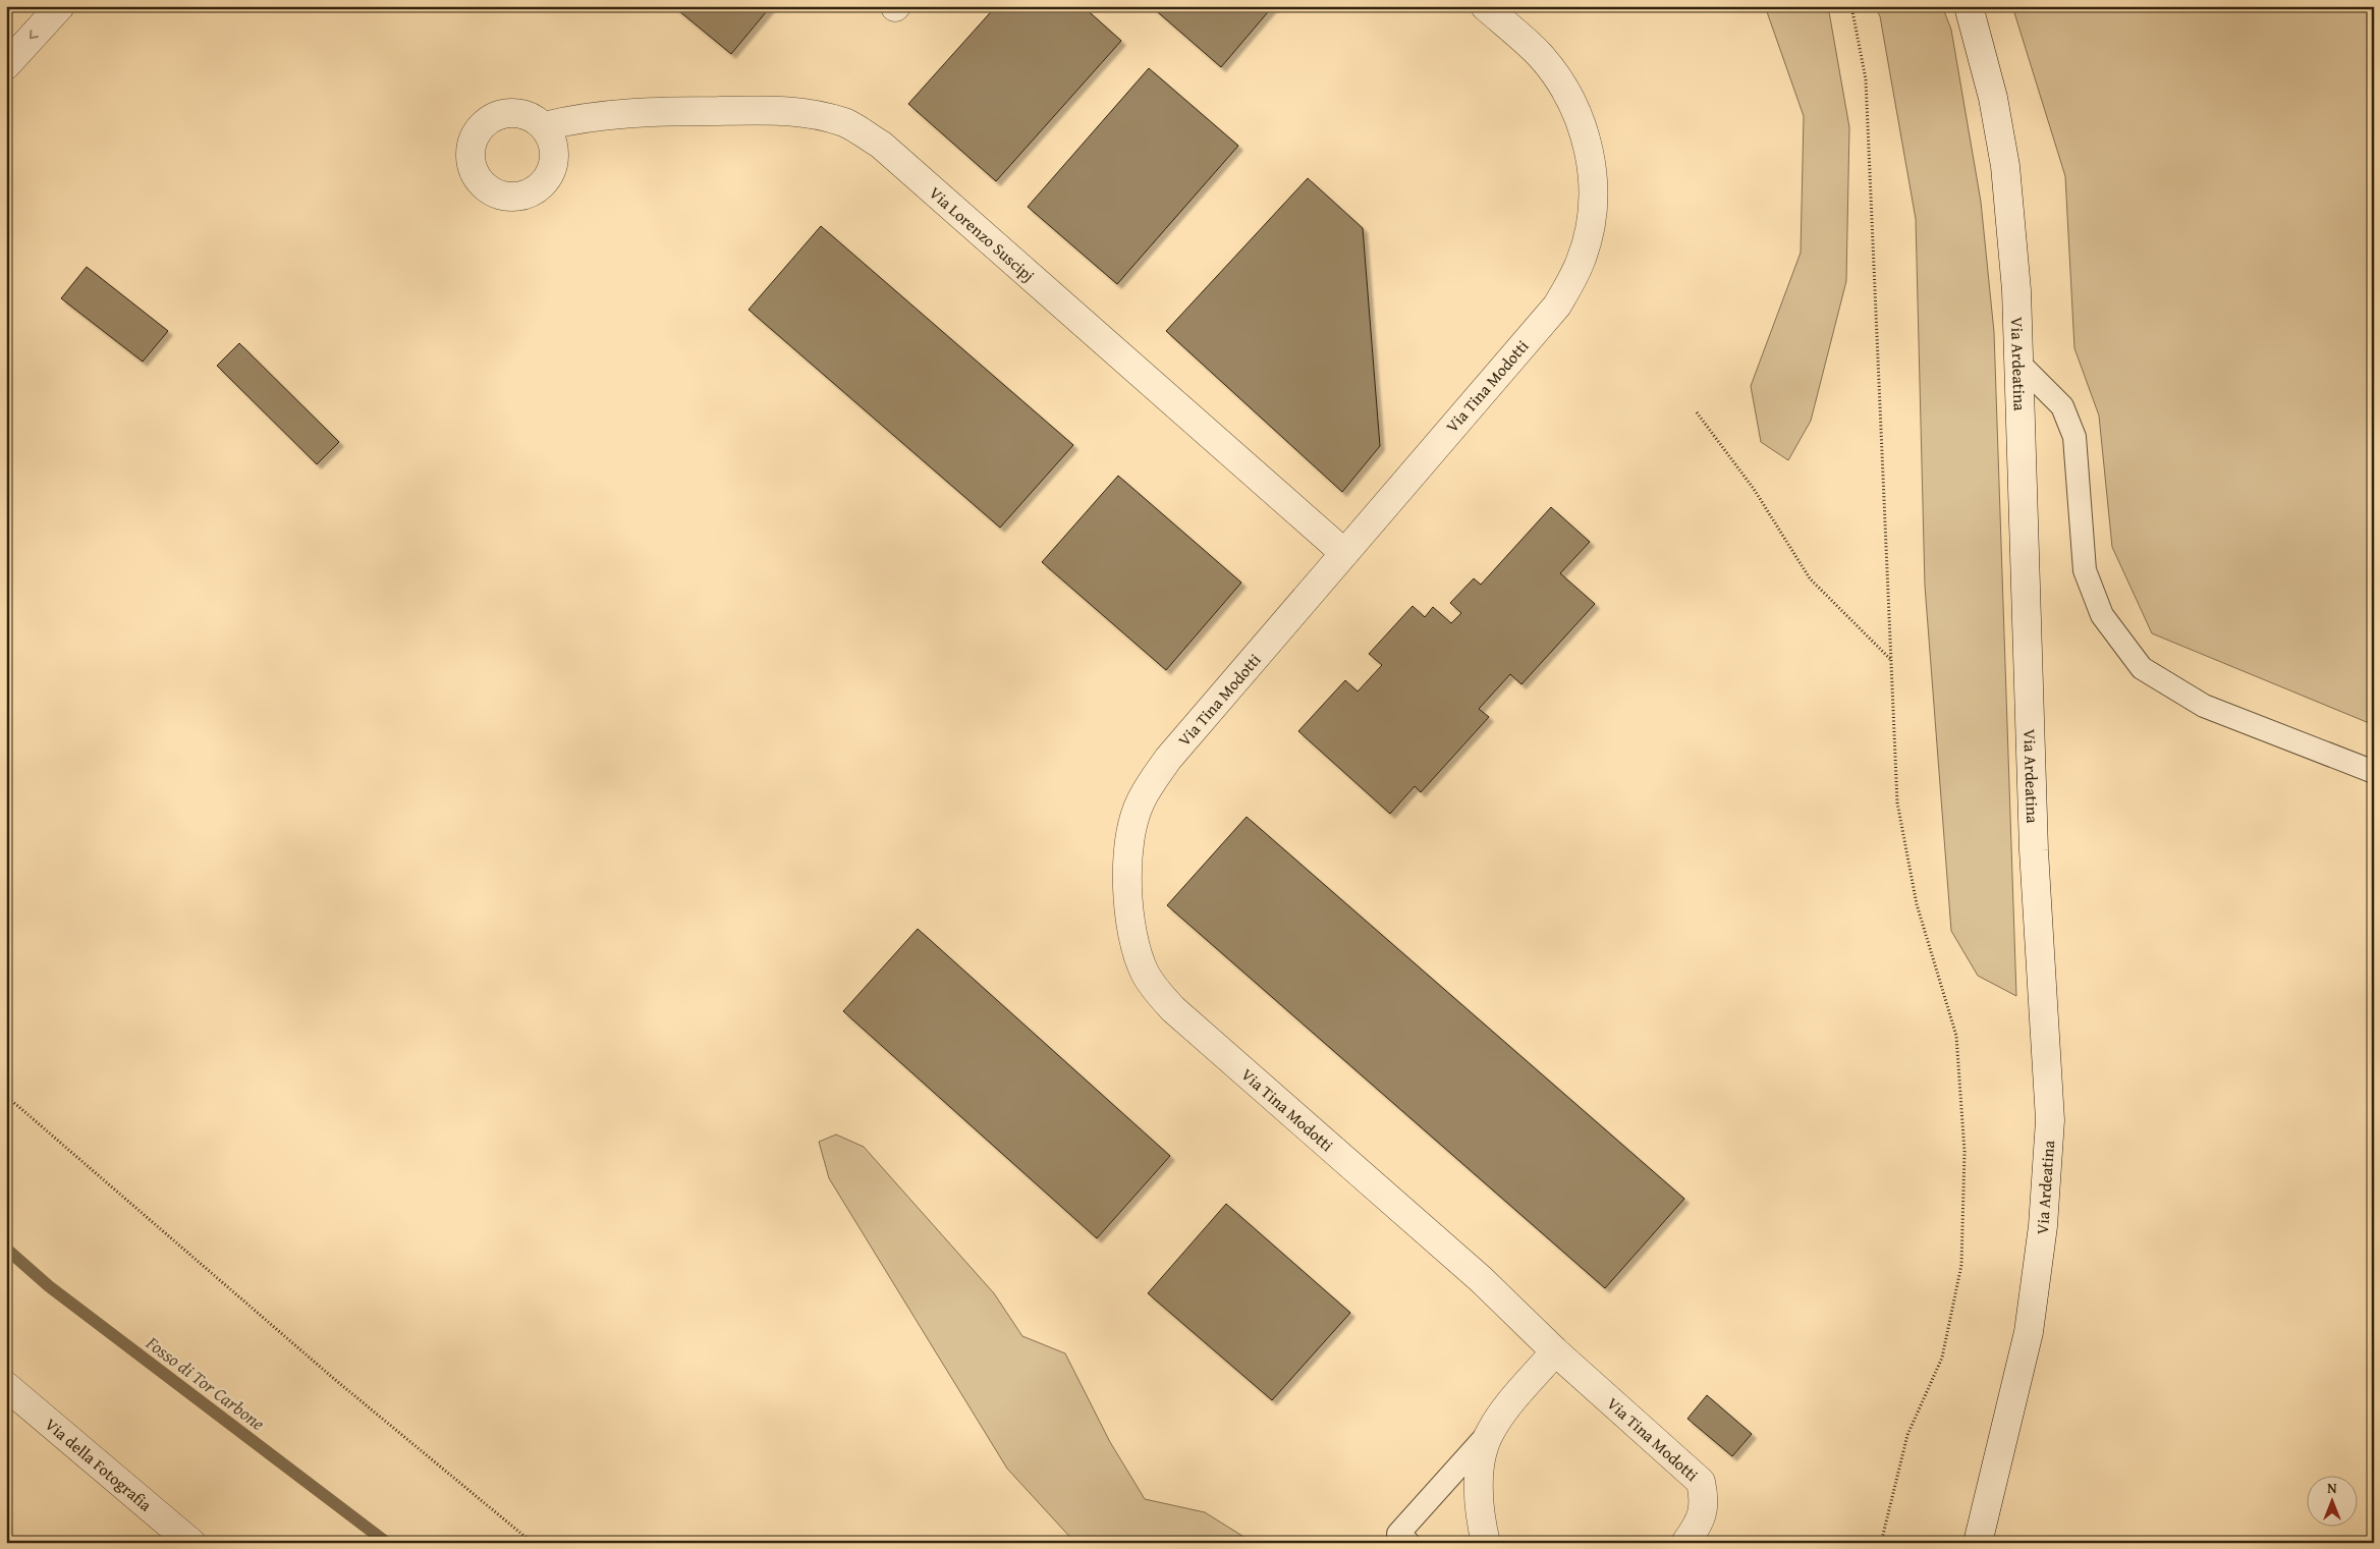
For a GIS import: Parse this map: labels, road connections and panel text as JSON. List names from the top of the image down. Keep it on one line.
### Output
{"streets":{"street":["Via Lorenzo Suscipj","Via Ardeatina","Via Tina Modotti","Via della Fotografia"]},"crossings":[["Via Lorenzo Suscipj","Via Tina Modotti"]],"water":["Fosso di Tor Carbone"],"north":"top"}
